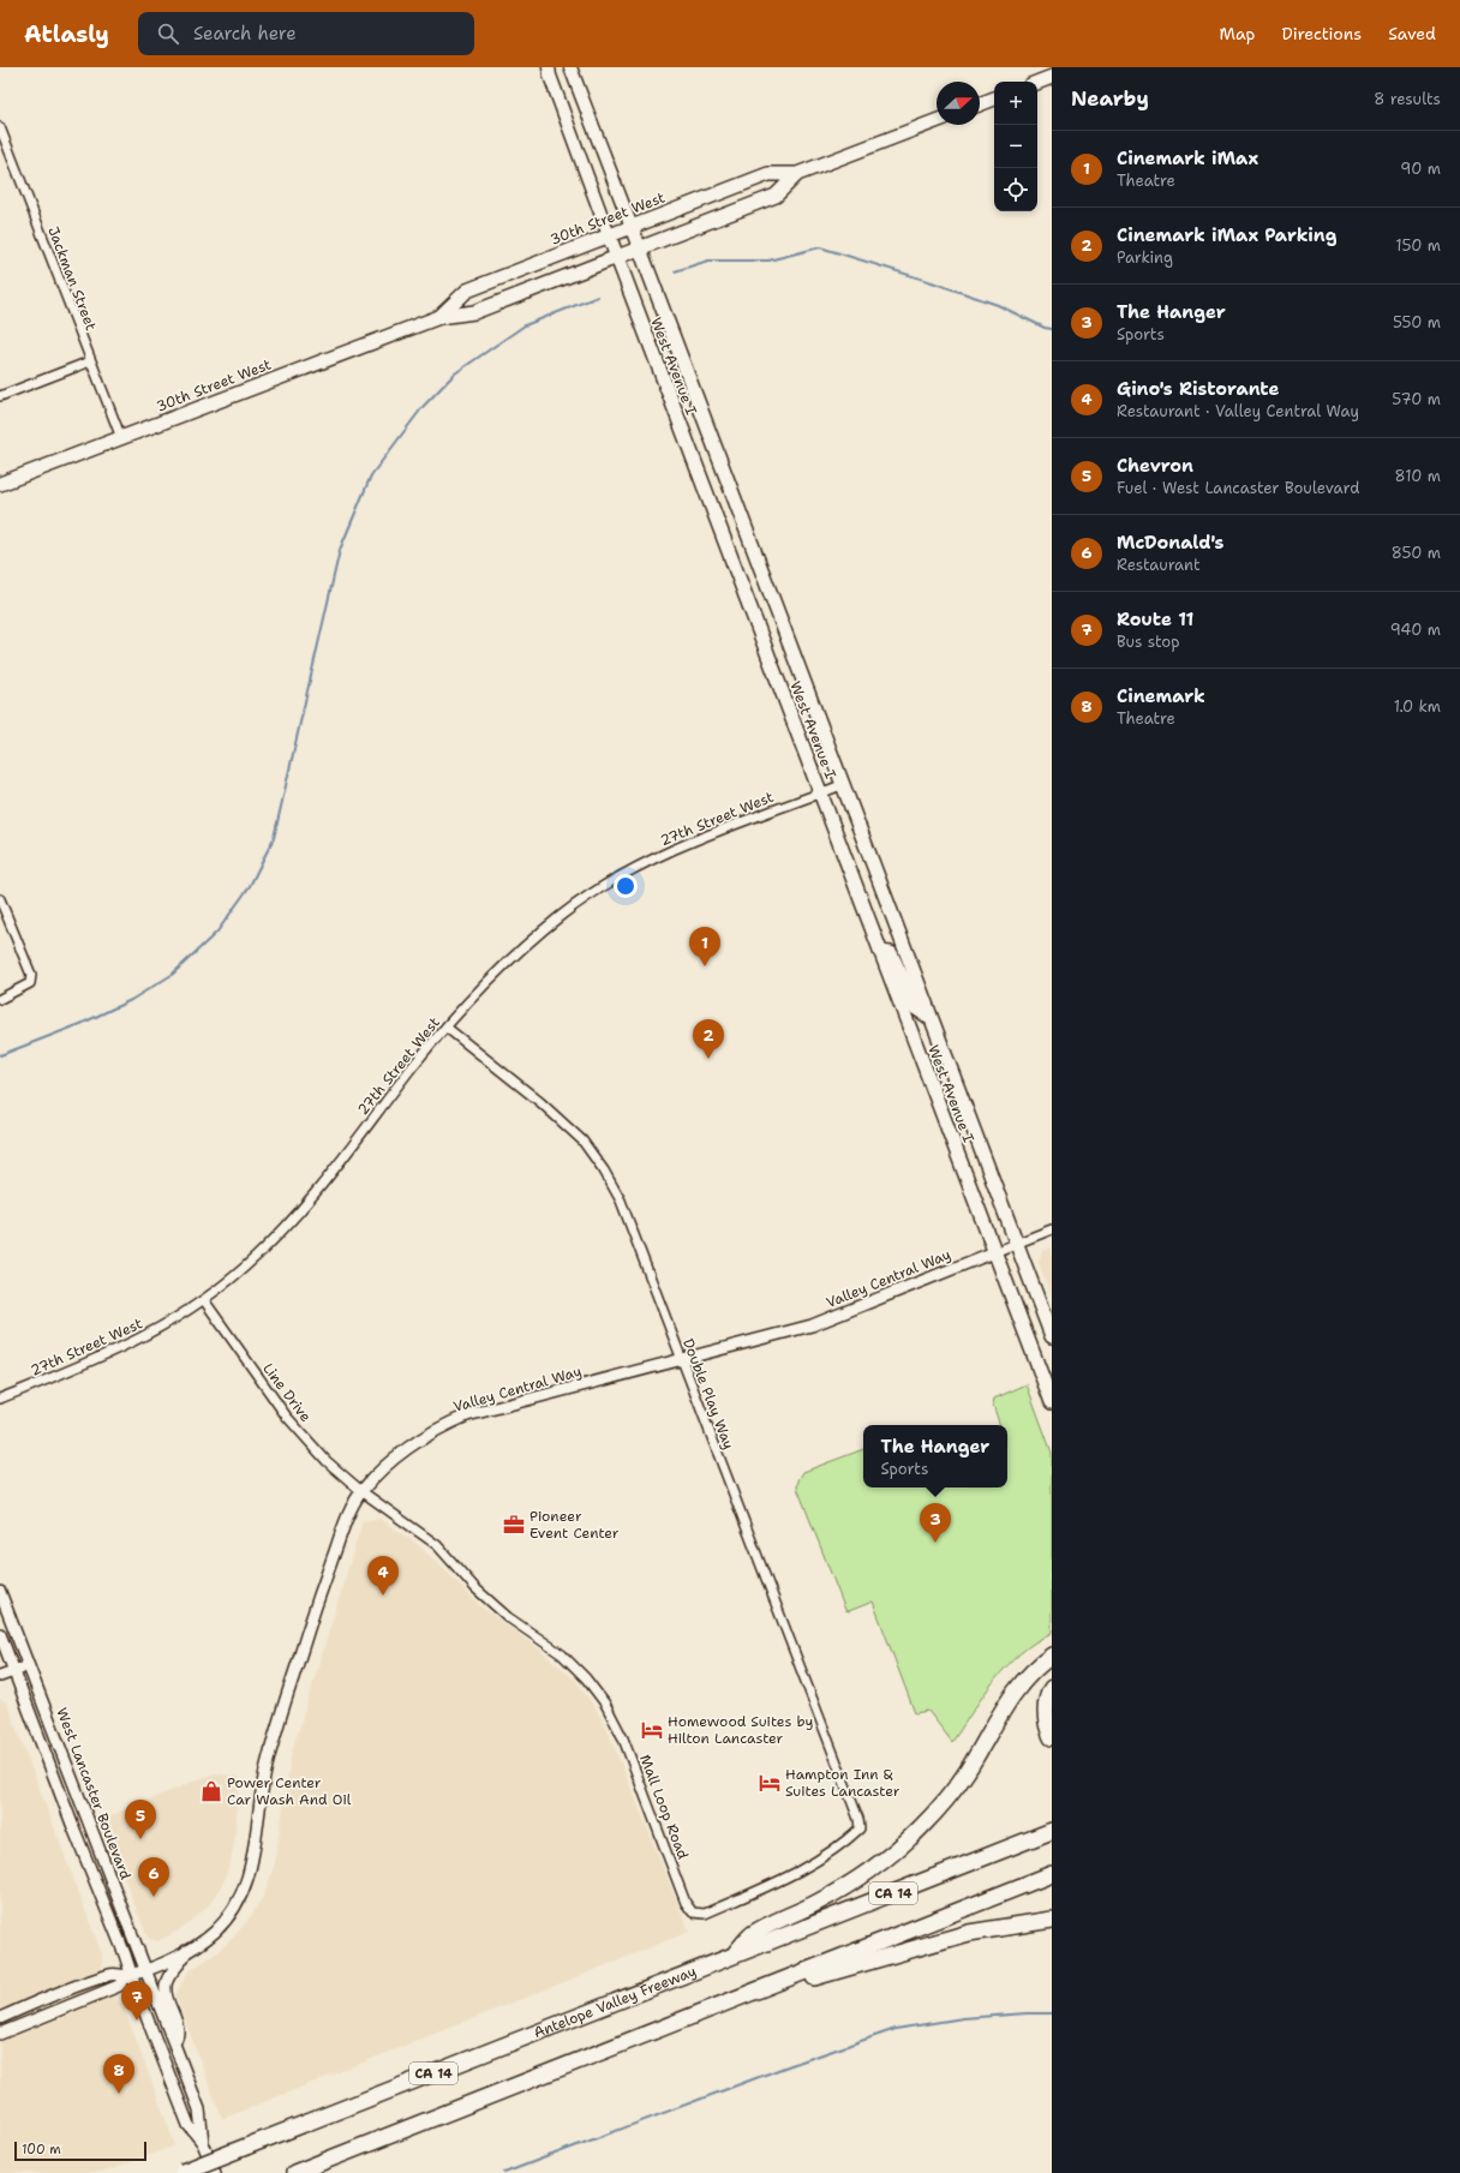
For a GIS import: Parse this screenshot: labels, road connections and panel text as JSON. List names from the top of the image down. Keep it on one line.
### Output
{"streets":{"highway":["CA 14","Antelope Valley Freeway"],"main road":["30th Street West","West Avenue I"],"street":["Jackman Street","27th Street West","Valley Central Way","Line Drive","Double Play Way","West Lancaster Boulevard","Mall Loop Road"]},"crossings":[["30th Street West","Jackman Street"],["30th Street West","West Avenue I"],["West Avenue I","27th Street West"],["West Avenue I","Valley Central Way"],["27th Street West","Line Drive"],["27th Street West","Double Play Way"],["Valley Central Way","Line Drive"],["Valley Central Way","Double Play Way"],["Valley Central Way","West Lancaster Boulevard"],["Valley Central Way","Mall Loop Road"],["Line Drive","Mall Loop Road"],["Double Play Way","Mall Loop Road"]],"places":{"office":["Pioneer Event Center"],"hotel":["Homewood Suites by Hilton Lancaster","Hampton Inn & Suites Lancaster"],"shop":["Power Center Car Wash And Oil"]},"scale_bar":"100 m","north":"right","page":{"header":"Atlasly","search":"Search here","nav":["Map","Directions","Saved"],"heading":["Nearby","8 results"],"map_buttons":["+","−"],"list":[{"mark":"1","name":"Cinemark iMax","note":"Theatre","value":"90 m"},{"mark":"2","name":"Cinemark iMax Parking","note":"Parking","value":"150 m"},{"mark":"3","name":"The Hanger","note":"Sports","value":"550 m"},{"mark":"4","name":"Gino's Ristorante","note":"Restaurant · Valley Central Way","value":"570 m"},{"mark":"5","name":"Chevron","note":"Fuel · West Lancaster Boulevard","value":"810 m"},{"mark":"6","name":"McDonald's","note":"Restaurant","value":"850 m"},{"mark":"7","name":"Route 11","note":"Bus stop","value":"940 m"},{"mark":"8","name":"Cinemark","note":"Theatre","value":"1.0 km"}],"pins":["1","2","3","4","5","6","7","8"],"popup":["The Hanger","Sports"],"scale":"100 m"}}
